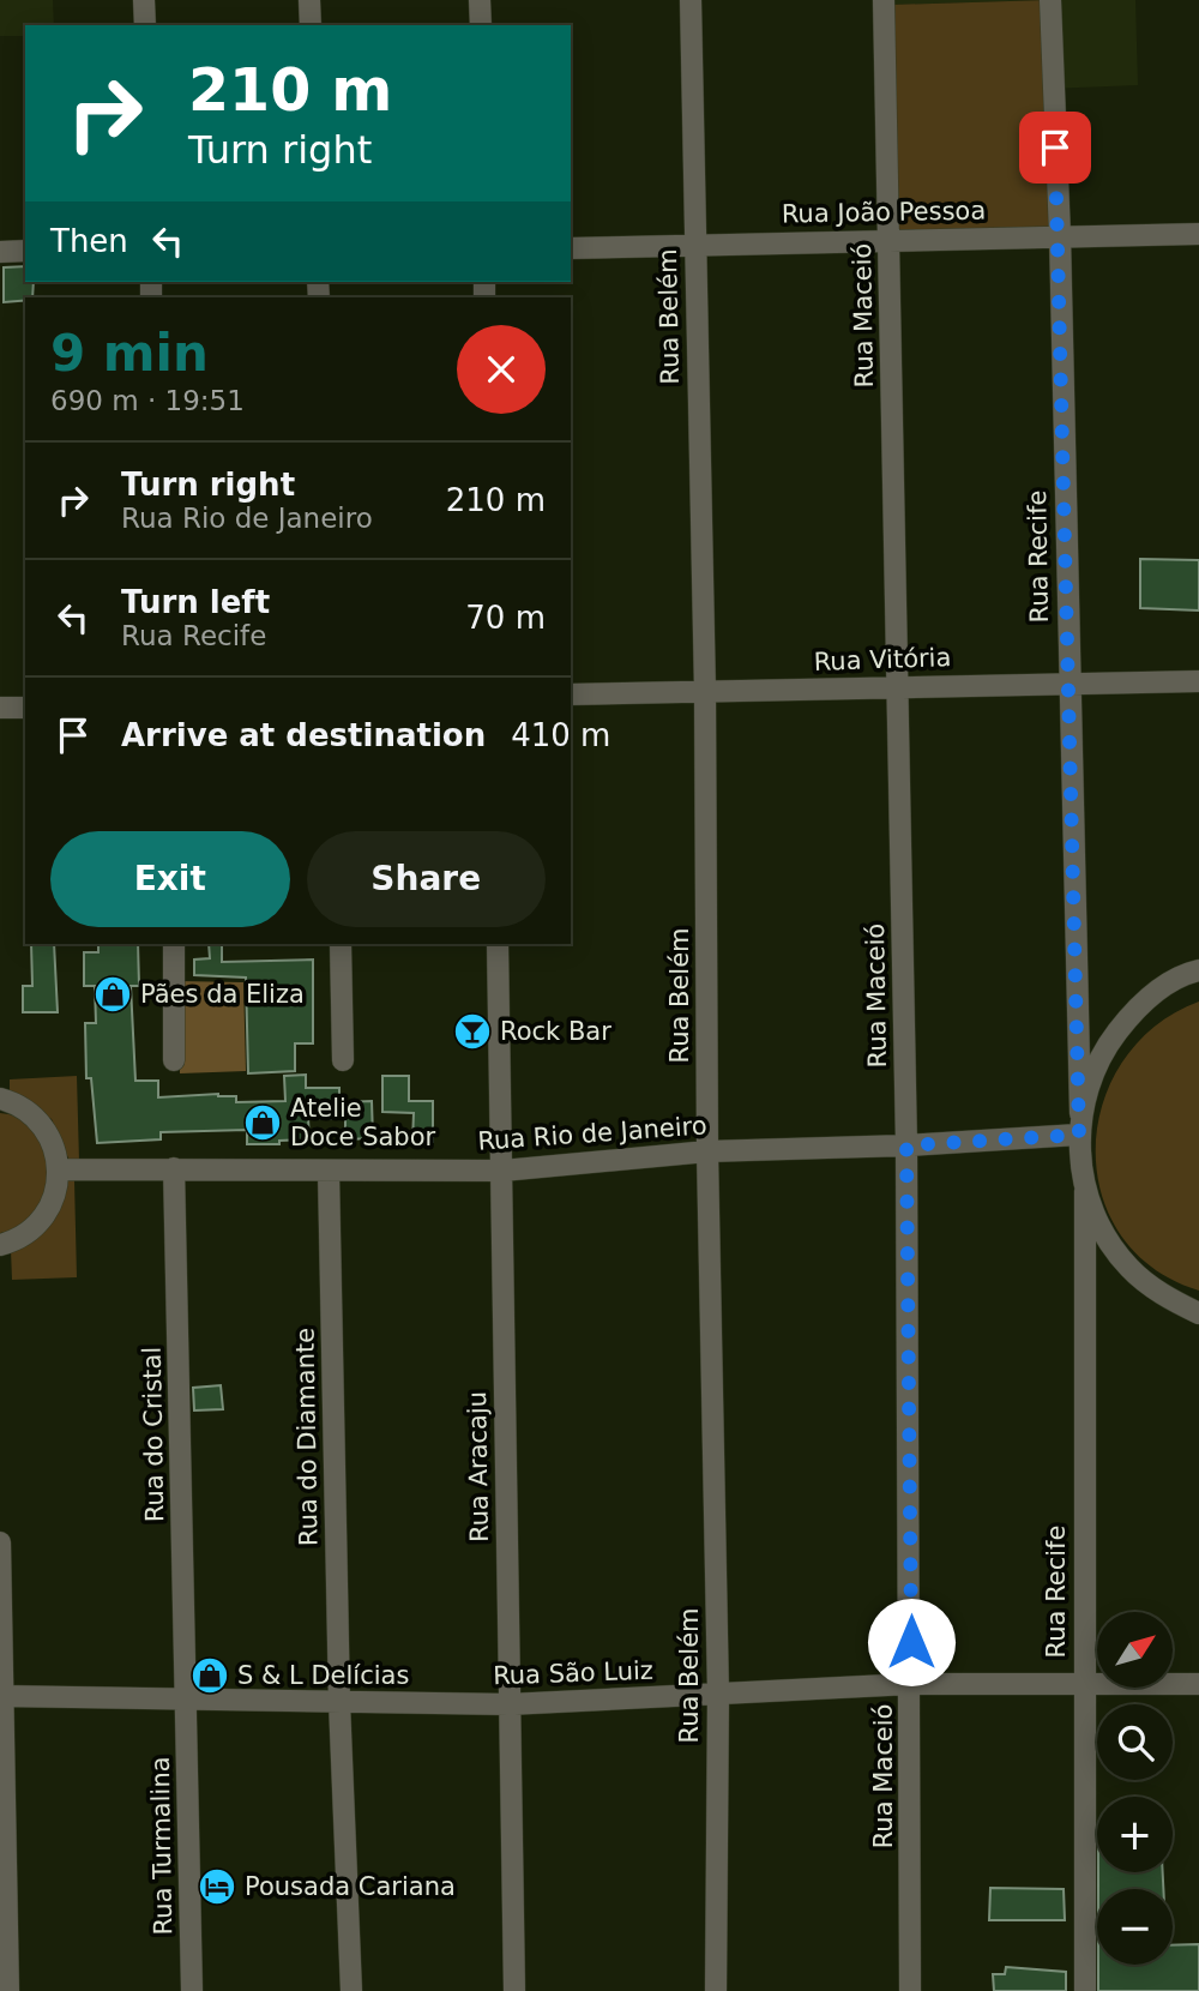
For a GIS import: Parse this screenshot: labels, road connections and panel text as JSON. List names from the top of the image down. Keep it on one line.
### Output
{"streets":{"street":["Rua João Pessoa","Rua Maceió","Rua Belém","Rua Recife","Rua Vitória","Rua Rio de Janeiro","Rua do Cristal","Rua do Diamante","Rua Aracaju","Rua São Luiz","Rua Turmalina"]},"crossings":[["Rua João Pessoa","Rua Maceió"],["Rua João Pessoa","Rua Belém"],["Rua João Pessoa","Rua Recife"],["Rua Maceió","Rua Vitória"],["Rua Maceió","Rua Rio de Janeiro"],["Rua Maceió","Rua São Luiz"],["Rua Belém","Rua Vitória"],["Rua Belém","Rua Rio de Janeiro"],["Rua Belém","Rua São Luiz"],["Rua Recife","Rua Vitória"],["Rua Recife","Rua Rio de Janeiro"],["Rua Recife","Rua São Luiz"],["Rua Rio de Janeiro","Rua do Cristal"],["Rua Rio de Janeiro","Rua do Diamante"],["Rua Rio de Janeiro","Rua Aracaju"],["Rua do Cristal","Rua São Luiz"],["Rua do Cristal","Rua Turmalina"],["Rua do Diamante","Rua São Luiz"],["Rua Aracaju","Rua São Luiz"],["Rua São Luiz","Rua Turmalina"]],"places":{"shop":["Pães da Eliza","Atelie Doce Sabor","S & L Delícias"],"bar":["Rock Bar"],"hotel":["Pousada Cariana"]},"north":"top right","page":{"turn":["210 m","Turn right"],"then":"Then","heading":["9 min","690 m · 19:51"],"list":[{"name":"Turn right","note":"Rua Rio de Janeiro","value":"210 m"},{"name":"Turn left","note":"Rua Recife","value":"70 m"},{"name":"Arrive at destination","value":"410 m"}],"buttons":["Exit","Share"],"map_buttons":["+","−"]}}
